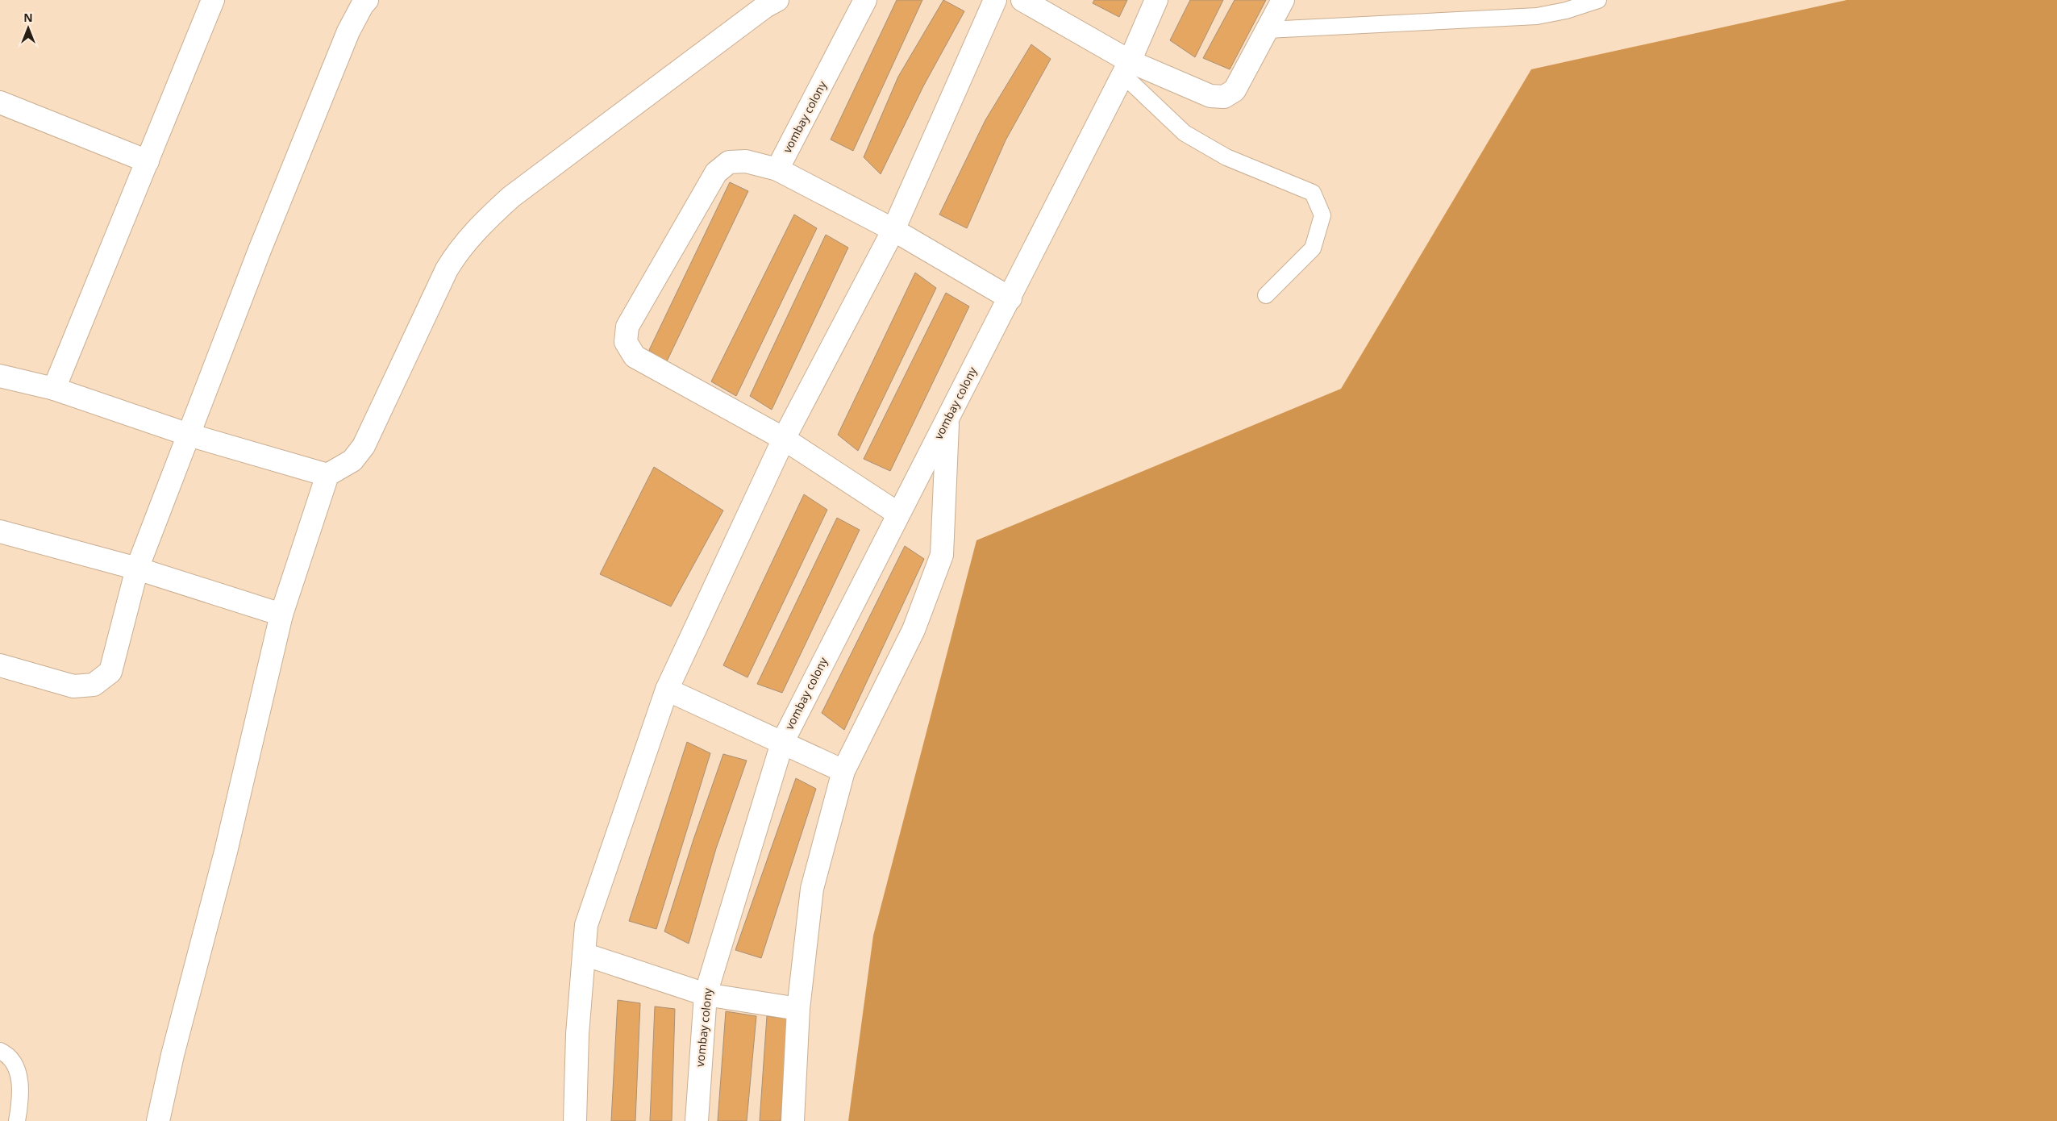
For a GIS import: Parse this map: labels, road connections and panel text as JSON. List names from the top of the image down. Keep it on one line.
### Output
{"streets":{"street":["vombay colony"]},"north":"top"}
